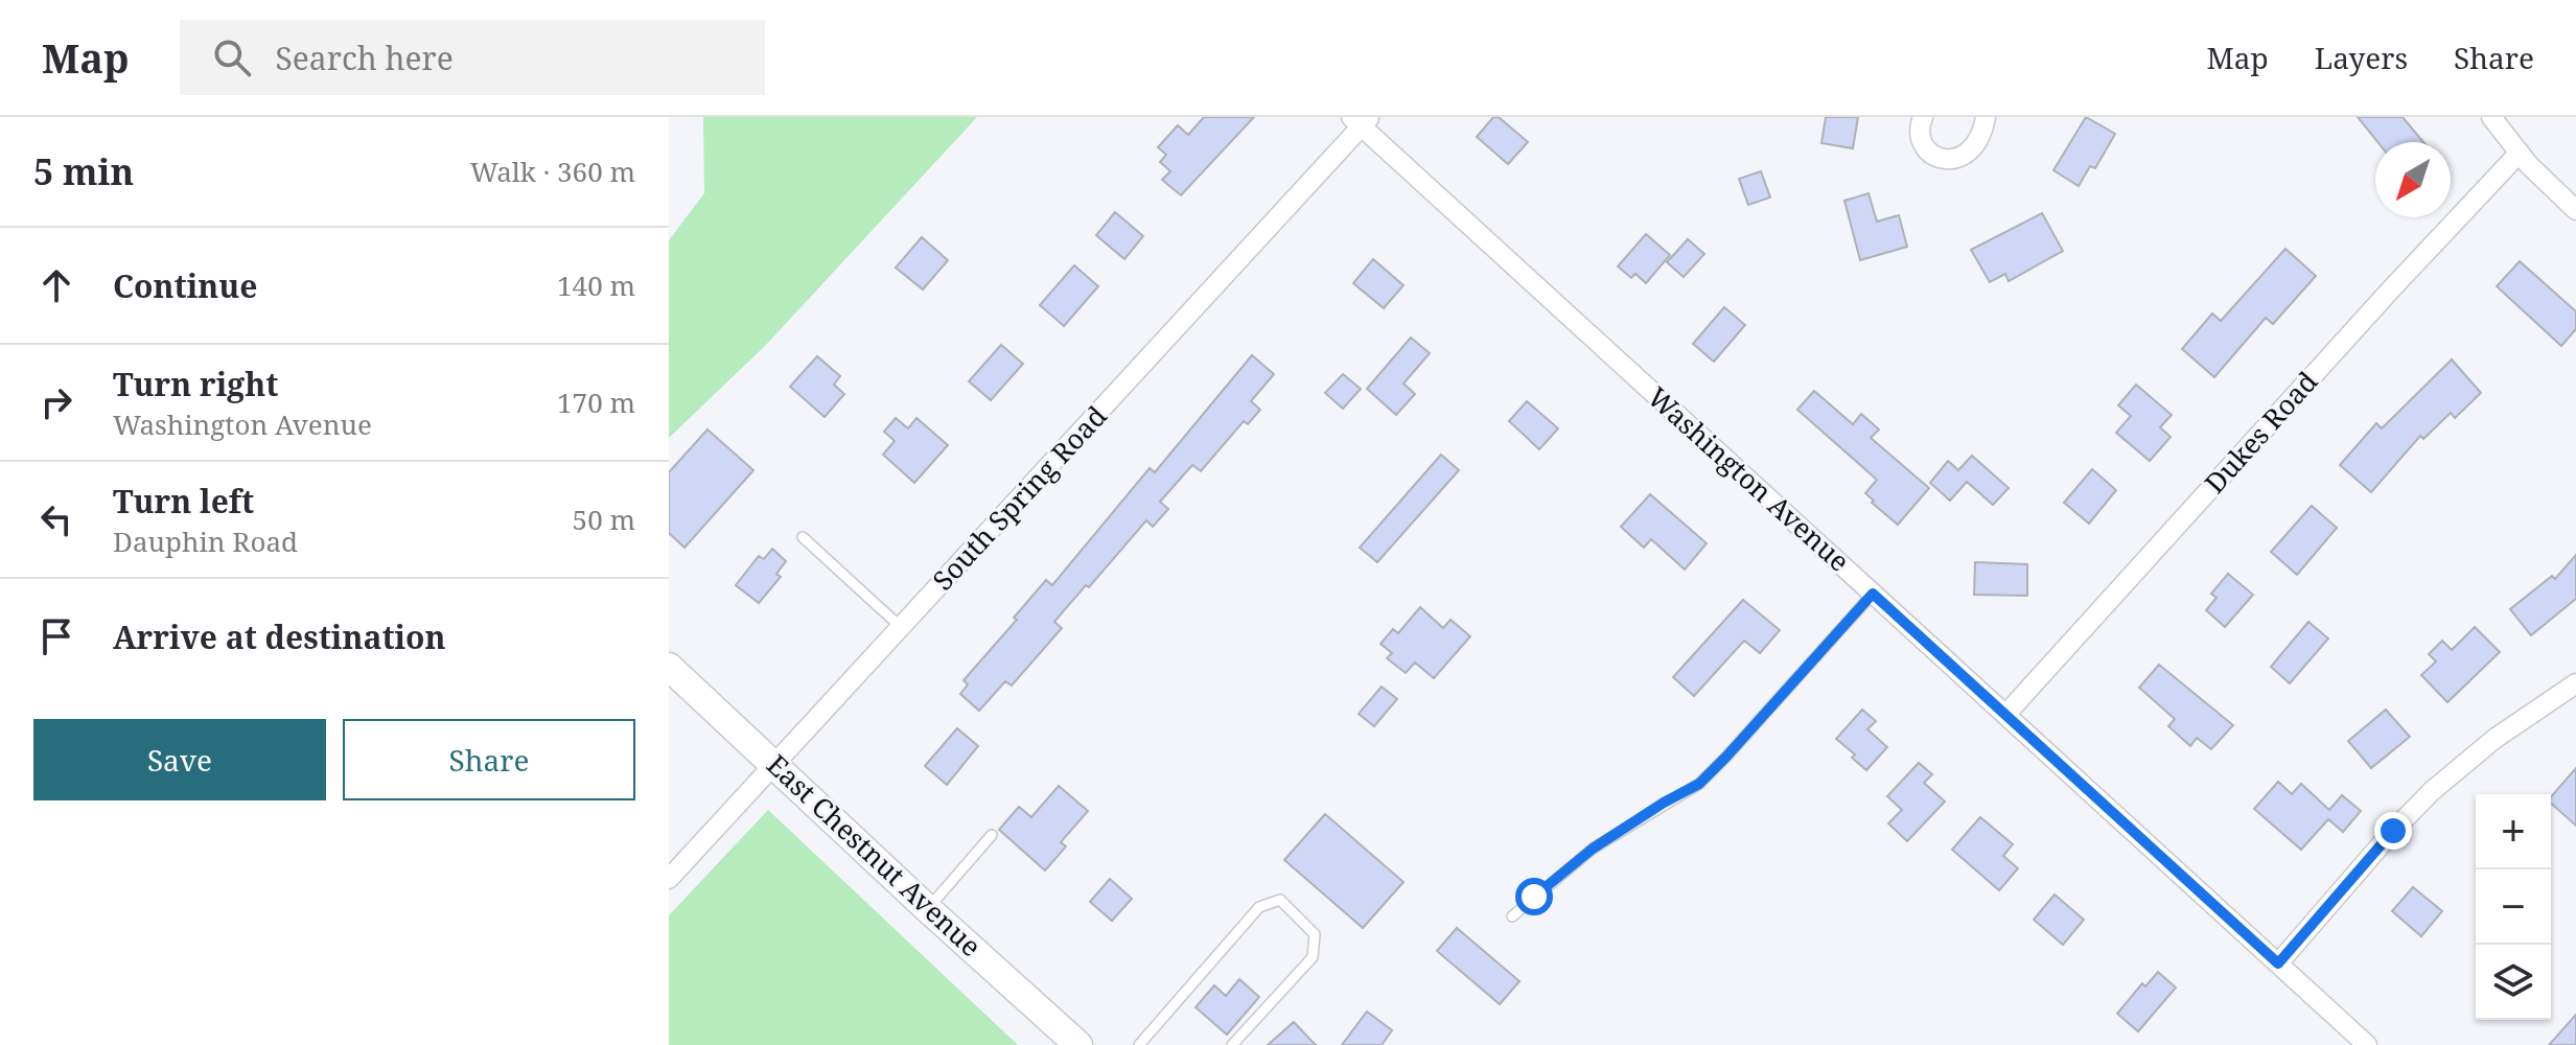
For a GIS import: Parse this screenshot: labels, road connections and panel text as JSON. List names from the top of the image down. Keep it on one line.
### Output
{"streets":{"street":["Dukes Road","Washington Avenue","South Spring Road","East Chestnut Avenue"]},"crossings":[["Dukes Road","Washington Avenue"],["Washington Avenue","South Spring Road"],["South Spring Road","East Chestnut Avenue"]],"north":"bottom left","page":{"header":"Map","search":"Search here","nav":["Map","Layers","Share"],"heading":["5 min","Walk · 360 m"],"list":[["Continue","140 m"],["Turn right","Washington Avenue","170 m"],["Turn left","Dauphin Road","50 m"],"Arrive at destination"],"buttons":["Save","Share"],"map_buttons":["+","−"]}}
